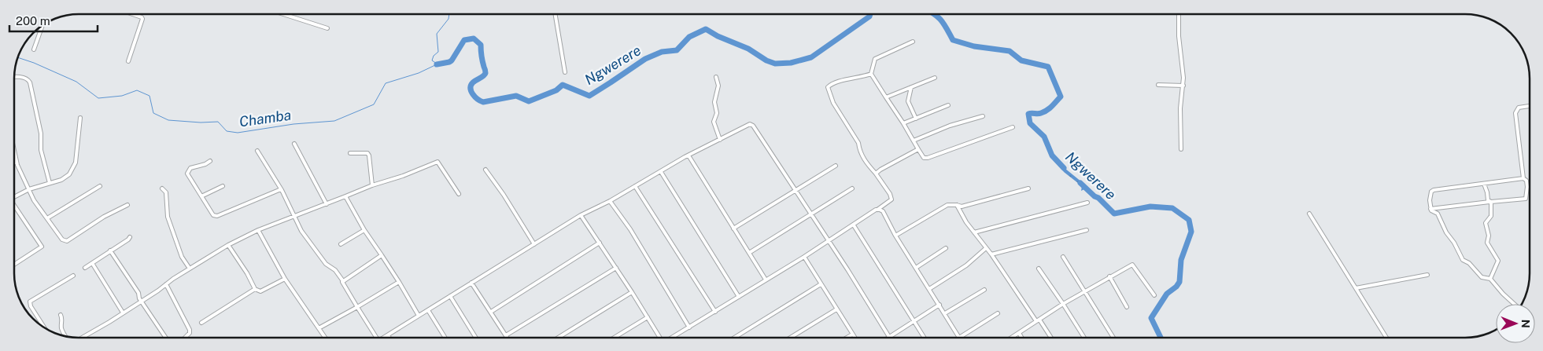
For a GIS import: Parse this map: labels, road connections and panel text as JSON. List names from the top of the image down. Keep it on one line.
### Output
{"water":["Ngwerere","Chamba"],"scale_bar":"200 m","north":"right"}
